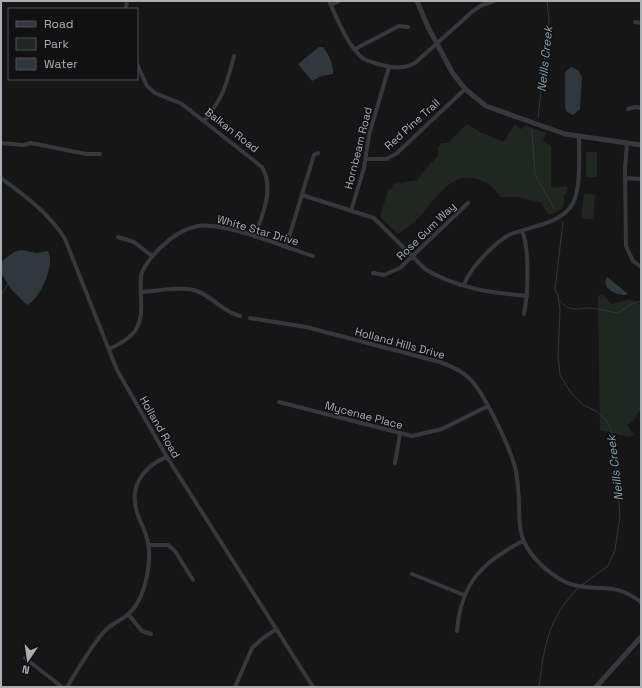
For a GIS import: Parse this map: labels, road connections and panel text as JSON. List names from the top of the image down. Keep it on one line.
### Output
{"streets":{"street":["Red Pine Trail","Balkan Road","Hornbeam Road","White Star Drive","Rose Gum Way","Holland Hills Drive","Mycenae Place","Holland Road"]},"crossings":[["Red Pine Trail","Hornbeam Road"],["Balkan Road","White Star Drive"],["White Star Drive","Holland Road"],["Holland Hills Drive","Mycenae Place"]],"water":["Neills Creek"],"legend":["Road","Park","Water"],"north":"bottom"}
